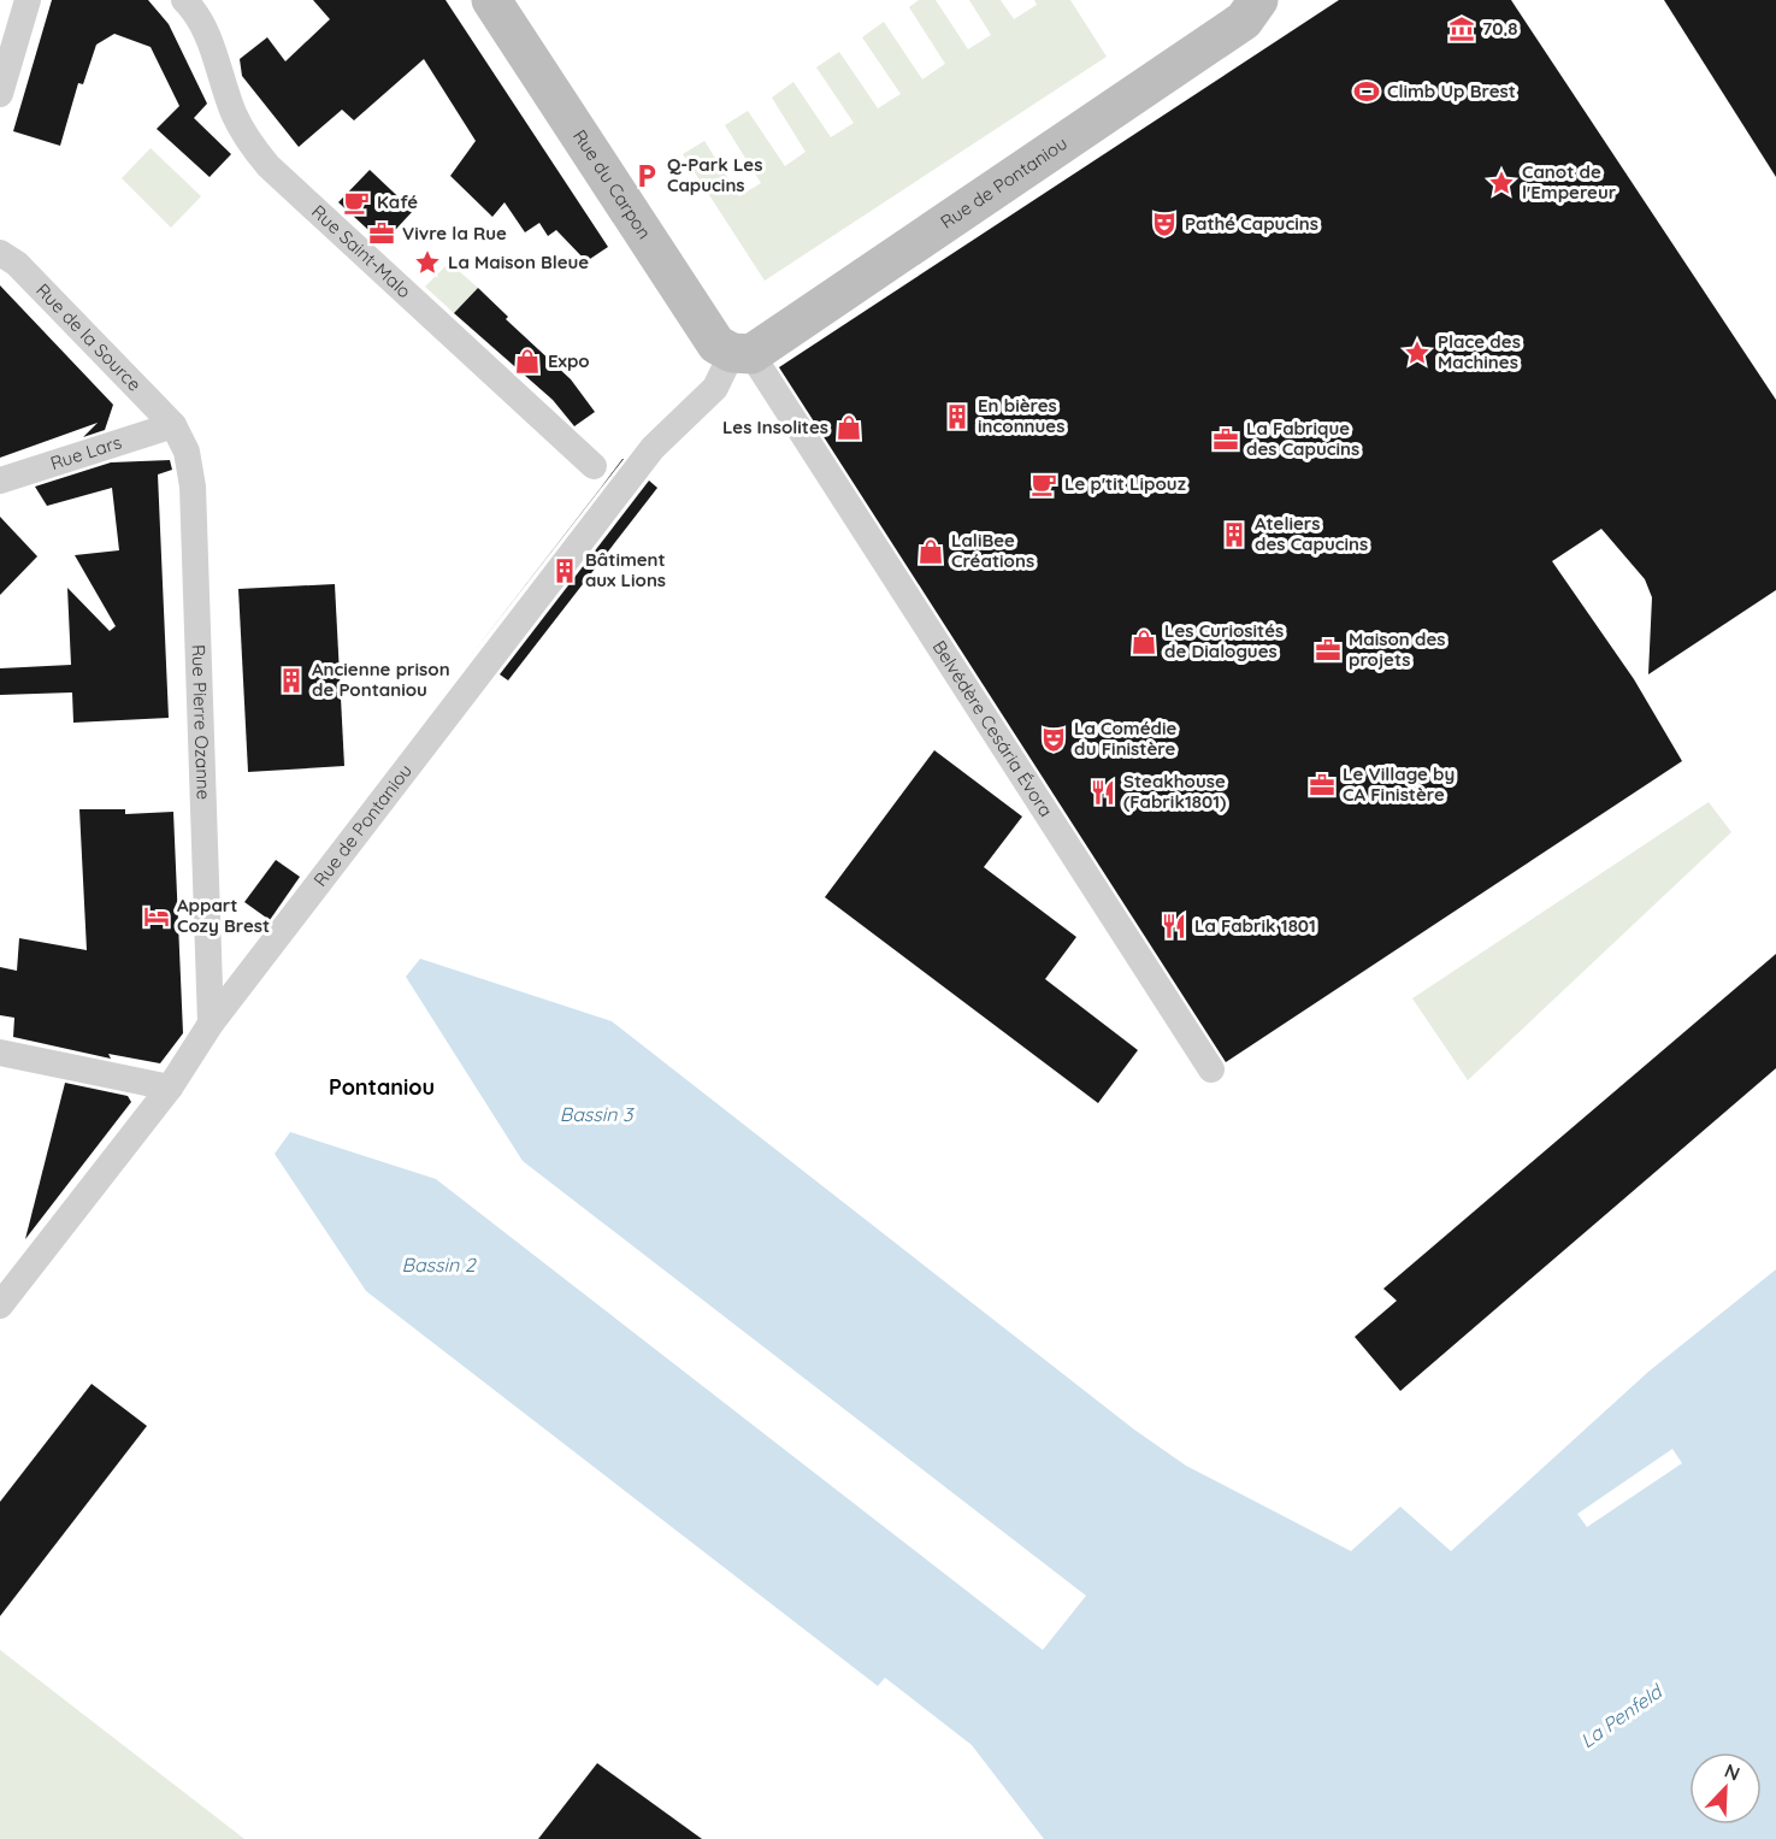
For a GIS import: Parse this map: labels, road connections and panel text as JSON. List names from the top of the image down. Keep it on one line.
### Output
{"streets":{"street":["Rue de Pontaniou","Rue du Carpon","Rue Saint-Malo","Rue de la Source","Rue Lars","Rue Pierre Ozanne","Belvédère Cesária Évora"]},"crossings":[["Rue de Pontaniou","Rue du Carpon"],["Rue de Pontaniou","Rue Pierre Ozanne"],["Rue de Pontaniou","Belvédère Cesária Évora"],["Rue du Carpon","Belvédère Cesária Évora"],["Rue de la Source","Rue Lars"],["Rue de la Source","Rue Pierre Ozanne"],["Rue Lars","Rue Pierre Ozanne"]],"districts":["Pontaniou"],"water":["Bassin 3","Bassin 2","La Penfeld"],"places":{"museum":["70.8"],"sports":["Climb Up Brest"],"parking":["Q-Park Les Capucins"],"place":["Canot de l'Empereur","La Maison Bleue","Place des Machines"],"cafe":["Kafé","Le p'tit Lipouz"],"theatre":["Pathé Capucins","La Comédie du Finistère"],"office":["Vivre la Rue","La Fabrique des Capucins","Maison des projets","Le Village by CA Finistère"],"shop":["Expo","Les Insolites","LaliBee Créations","Les Curiosités de Dialogues"],"building":["En bières inconnues","Ateliers des Capucins","Bâtiment aux Lions","Ancienne prison de Pontaniou"],"restaurant":["Steakhouse (Fabrik1801)","La Fabrik 1801"],"hotel":["Appart Cozy Brest"]},"north":"top right"}
